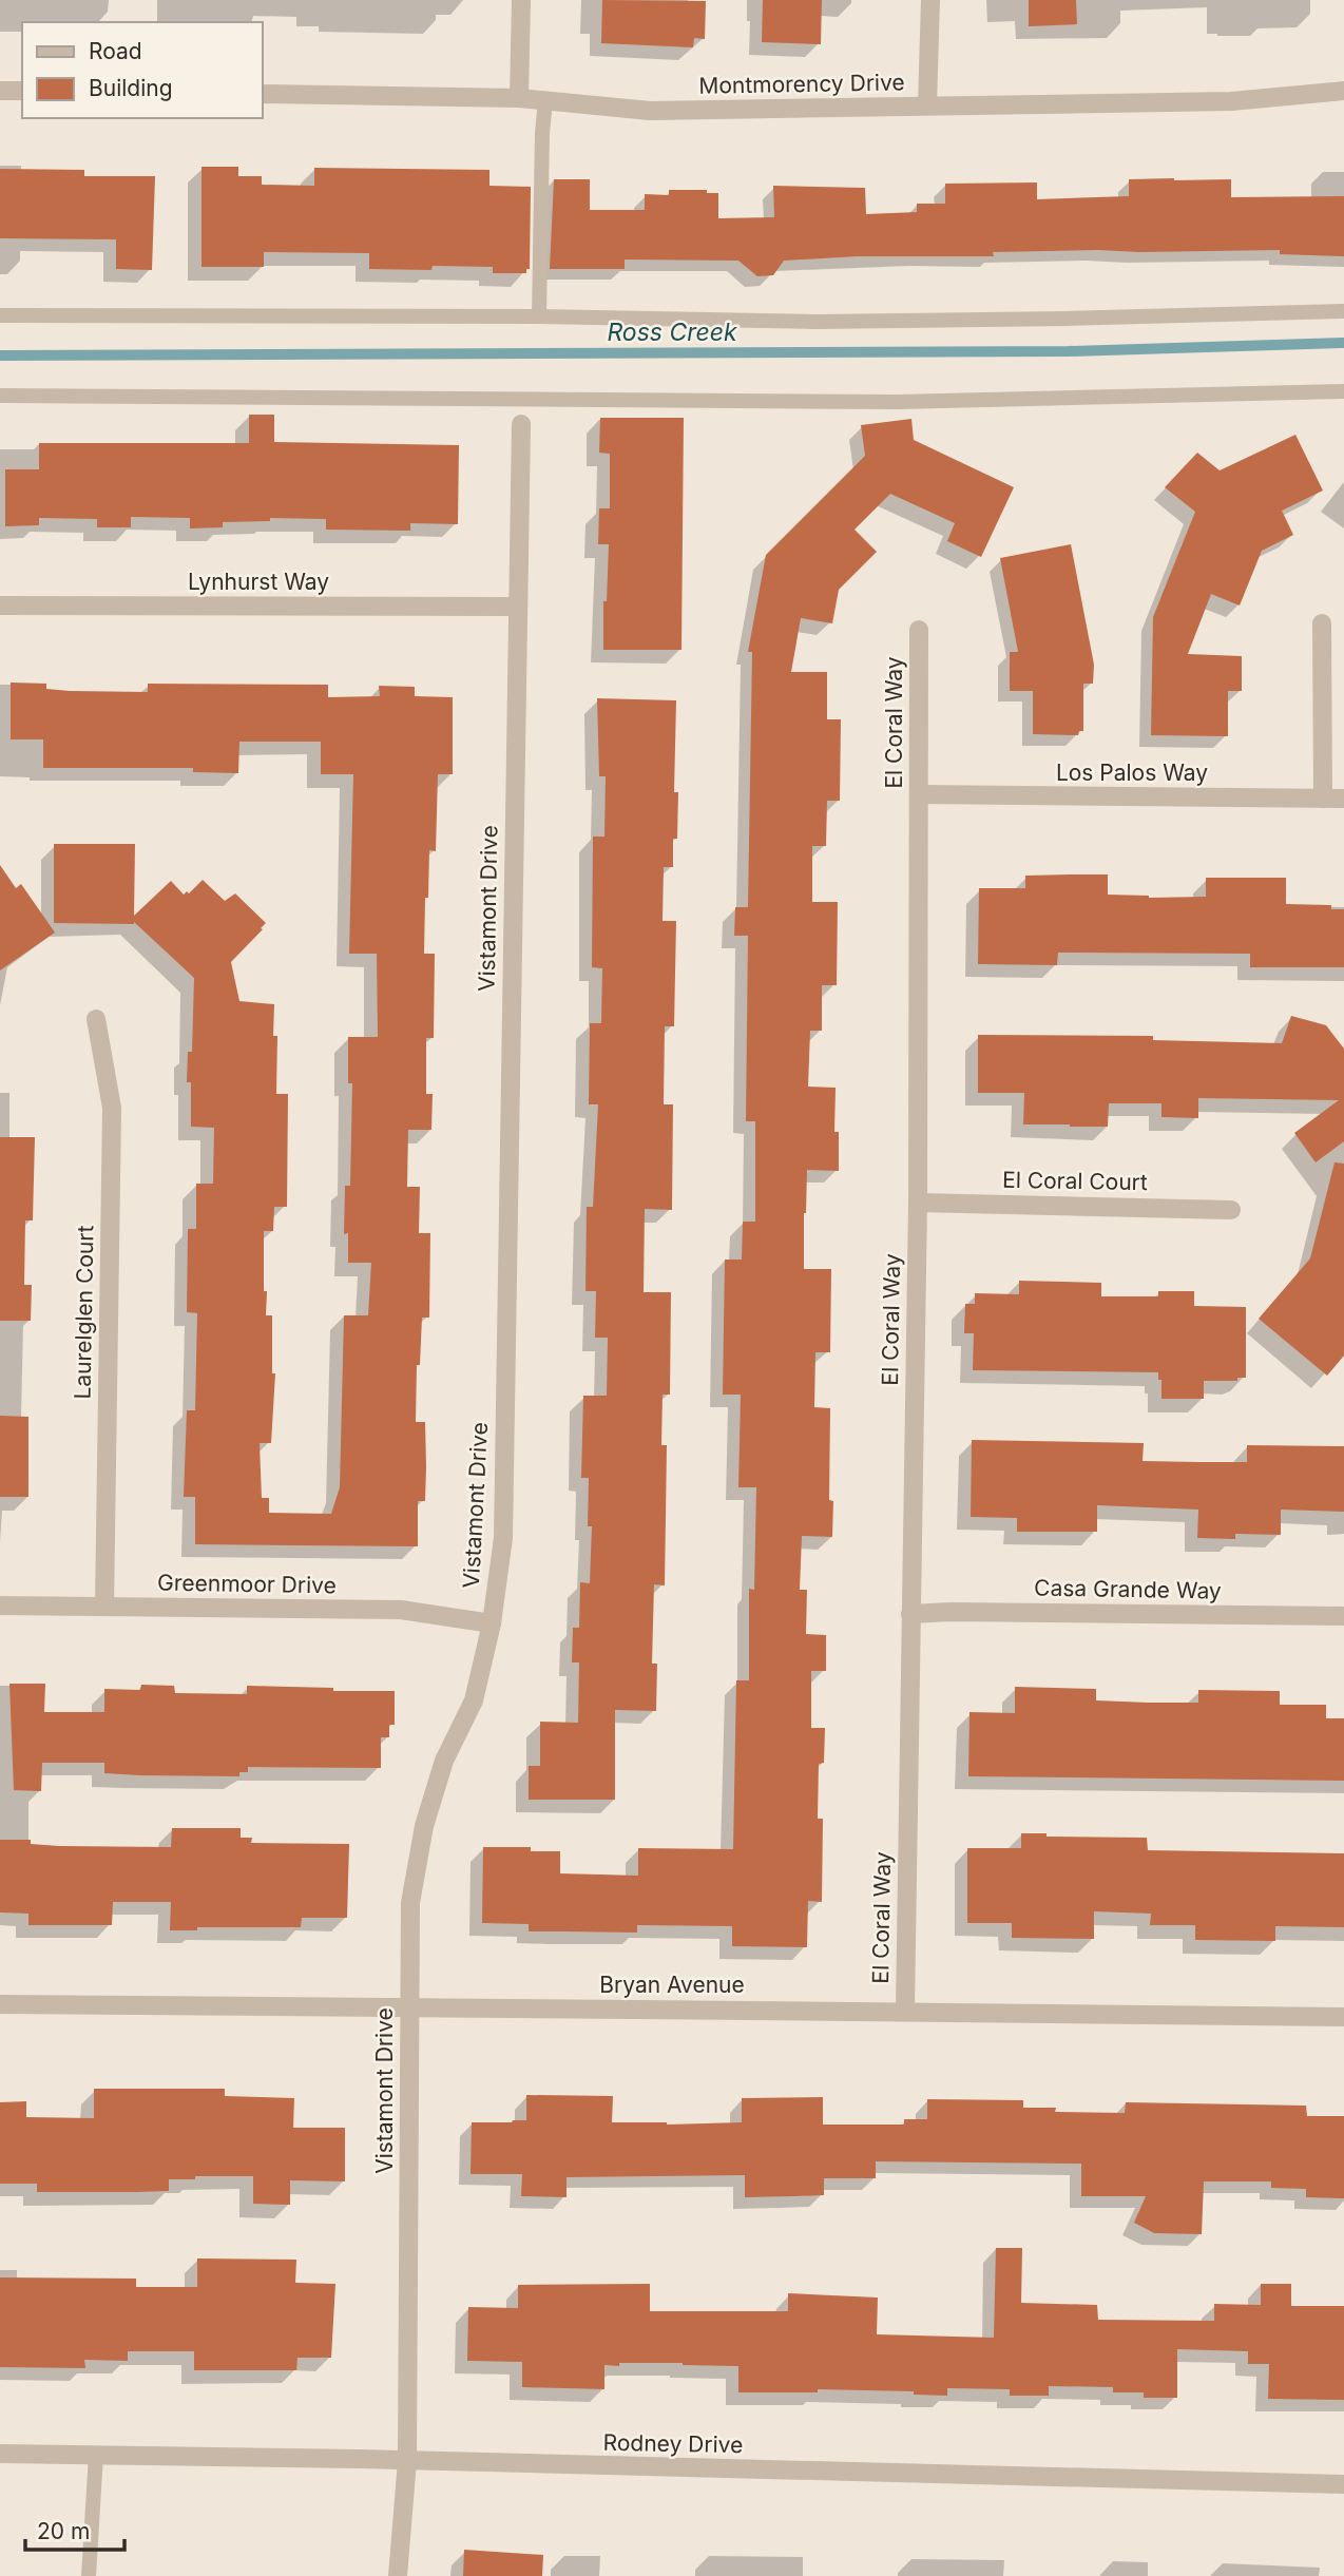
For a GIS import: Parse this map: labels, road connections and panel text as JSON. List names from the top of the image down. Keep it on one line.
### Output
{"streets":{"street":["Montmorency Drive","Lynhurst Way","El Coral Way","Los Palos Way","Vistamont Drive","El Coral Court","Laurelglen Court","Greenmoor Drive","Casa Grande Way","Bryan Avenue","Rodney Drive"]},"crossings":[["Lynhurst Way","Vistamont Drive"],["El Coral Way","Los Palos Way"],["El Coral Way","El Coral Court"],["El Coral Way","Casa Grande Way"],["El Coral Way","Bryan Avenue"],["Vistamont Drive","Greenmoor Drive"],["Vistamont Drive","Bryan Avenue"],["Vistamont Drive","Rodney Drive"],["Laurelglen Court","Greenmoor Drive"]],"water":["Ross Creek"],"legend":["Road","Building"],"scale_bar":"20 m"}
